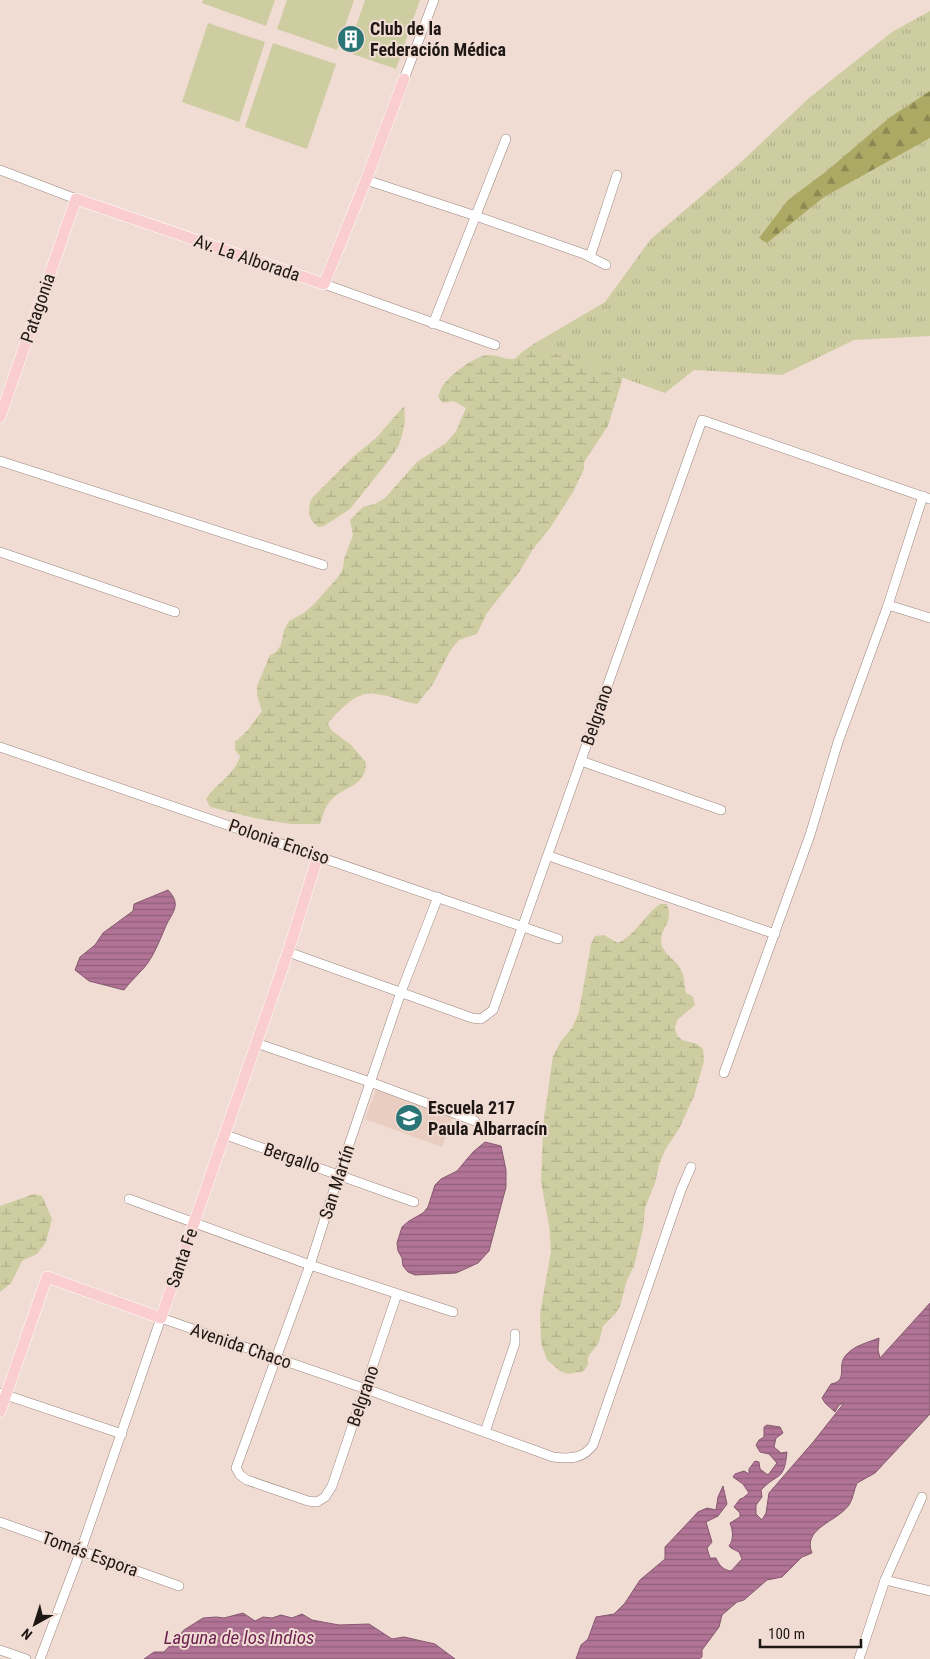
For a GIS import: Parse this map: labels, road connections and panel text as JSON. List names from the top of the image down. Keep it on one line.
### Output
{"streets":{"main road":["Av. La Alborada","Patagonia","Santa Fe","Avenida Chaco"],"street":["Belgrano","Polonia Enciso","Bergallo","San Martín","Tomás Espora"]},"crossings":[["Av. La Alborada","Patagonia"],["Belgrano","Polonia Enciso"],["Belgrano","San Martín"],["Belgrano","Avenida Chaco"],["Polonia Enciso","San Martín"],["Polonia Enciso","Santa Fe"],["Bergallo","San Martín"],["Bergallo","Santa Fe"],["San Martín","Avenida Chaco"],["Santa Fe","Avenida Chaco"],["Santa Fe","Tomás Espora"]],"water":["Laguna de los Indios"],"places":{"building":["Club de la Federación Médica"],"school or university":["Escuela 217 Paula Albarracín"]},"scale_bar":"100 m","north":"bottom left"}
